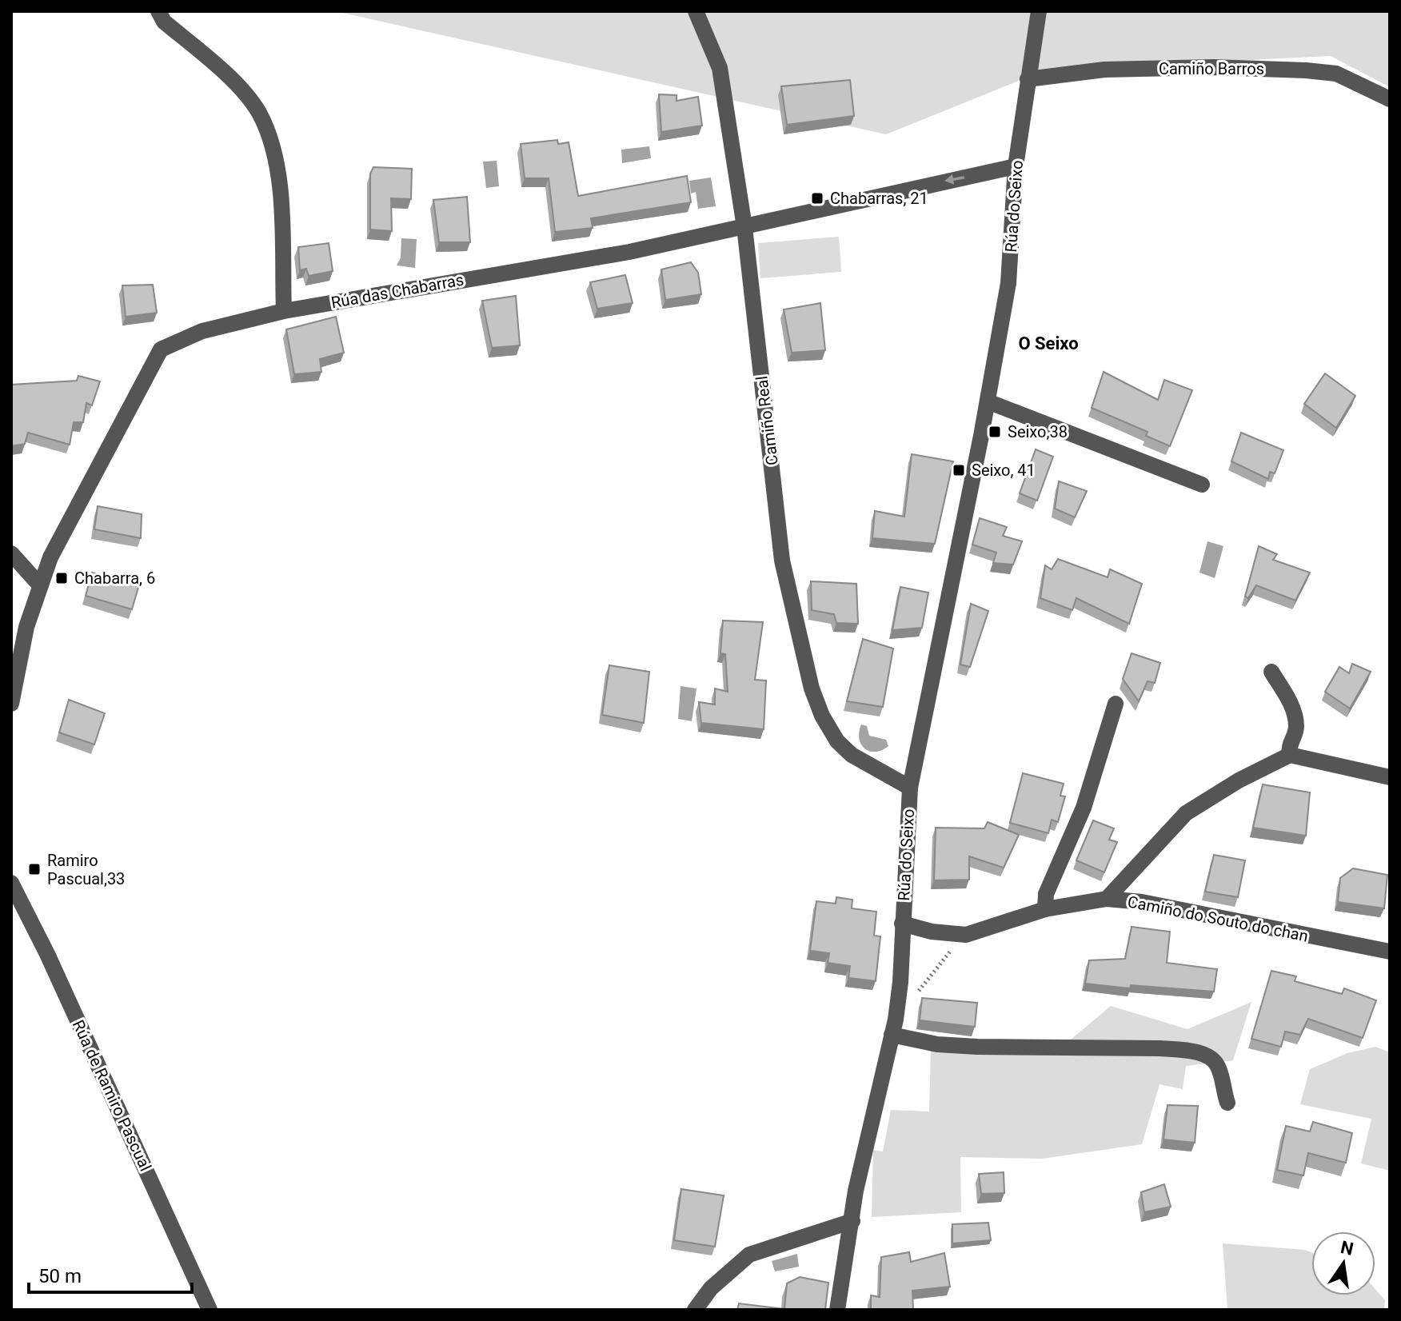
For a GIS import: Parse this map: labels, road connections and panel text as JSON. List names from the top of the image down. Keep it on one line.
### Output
{"streets":{"street":["Camiño Barros","Rúa do Seixo","Rúa das Chabarras","Camiño Real","Camiño do Souto do chan","Rúa de Ramiro Pascual"]},"crossings":[["Camiño Barros","Rúa do Seixo"],["Rúa do Seixo","Rúa das Chabarras"],["Rúa do Seixo","Camiño Real"],["Rúa do Seixo","Camiño do Souto do chan"],["Rúa das Chabarras","Camiño Real"]],"districts":["O Seixo"],"places":{"transit":["Chabarras, 21","Seixo,38","Seixo, 41","Chabarra, 6","Ramiro Pascual,33"]},"scale_bar":"50 m","north":"top"}
